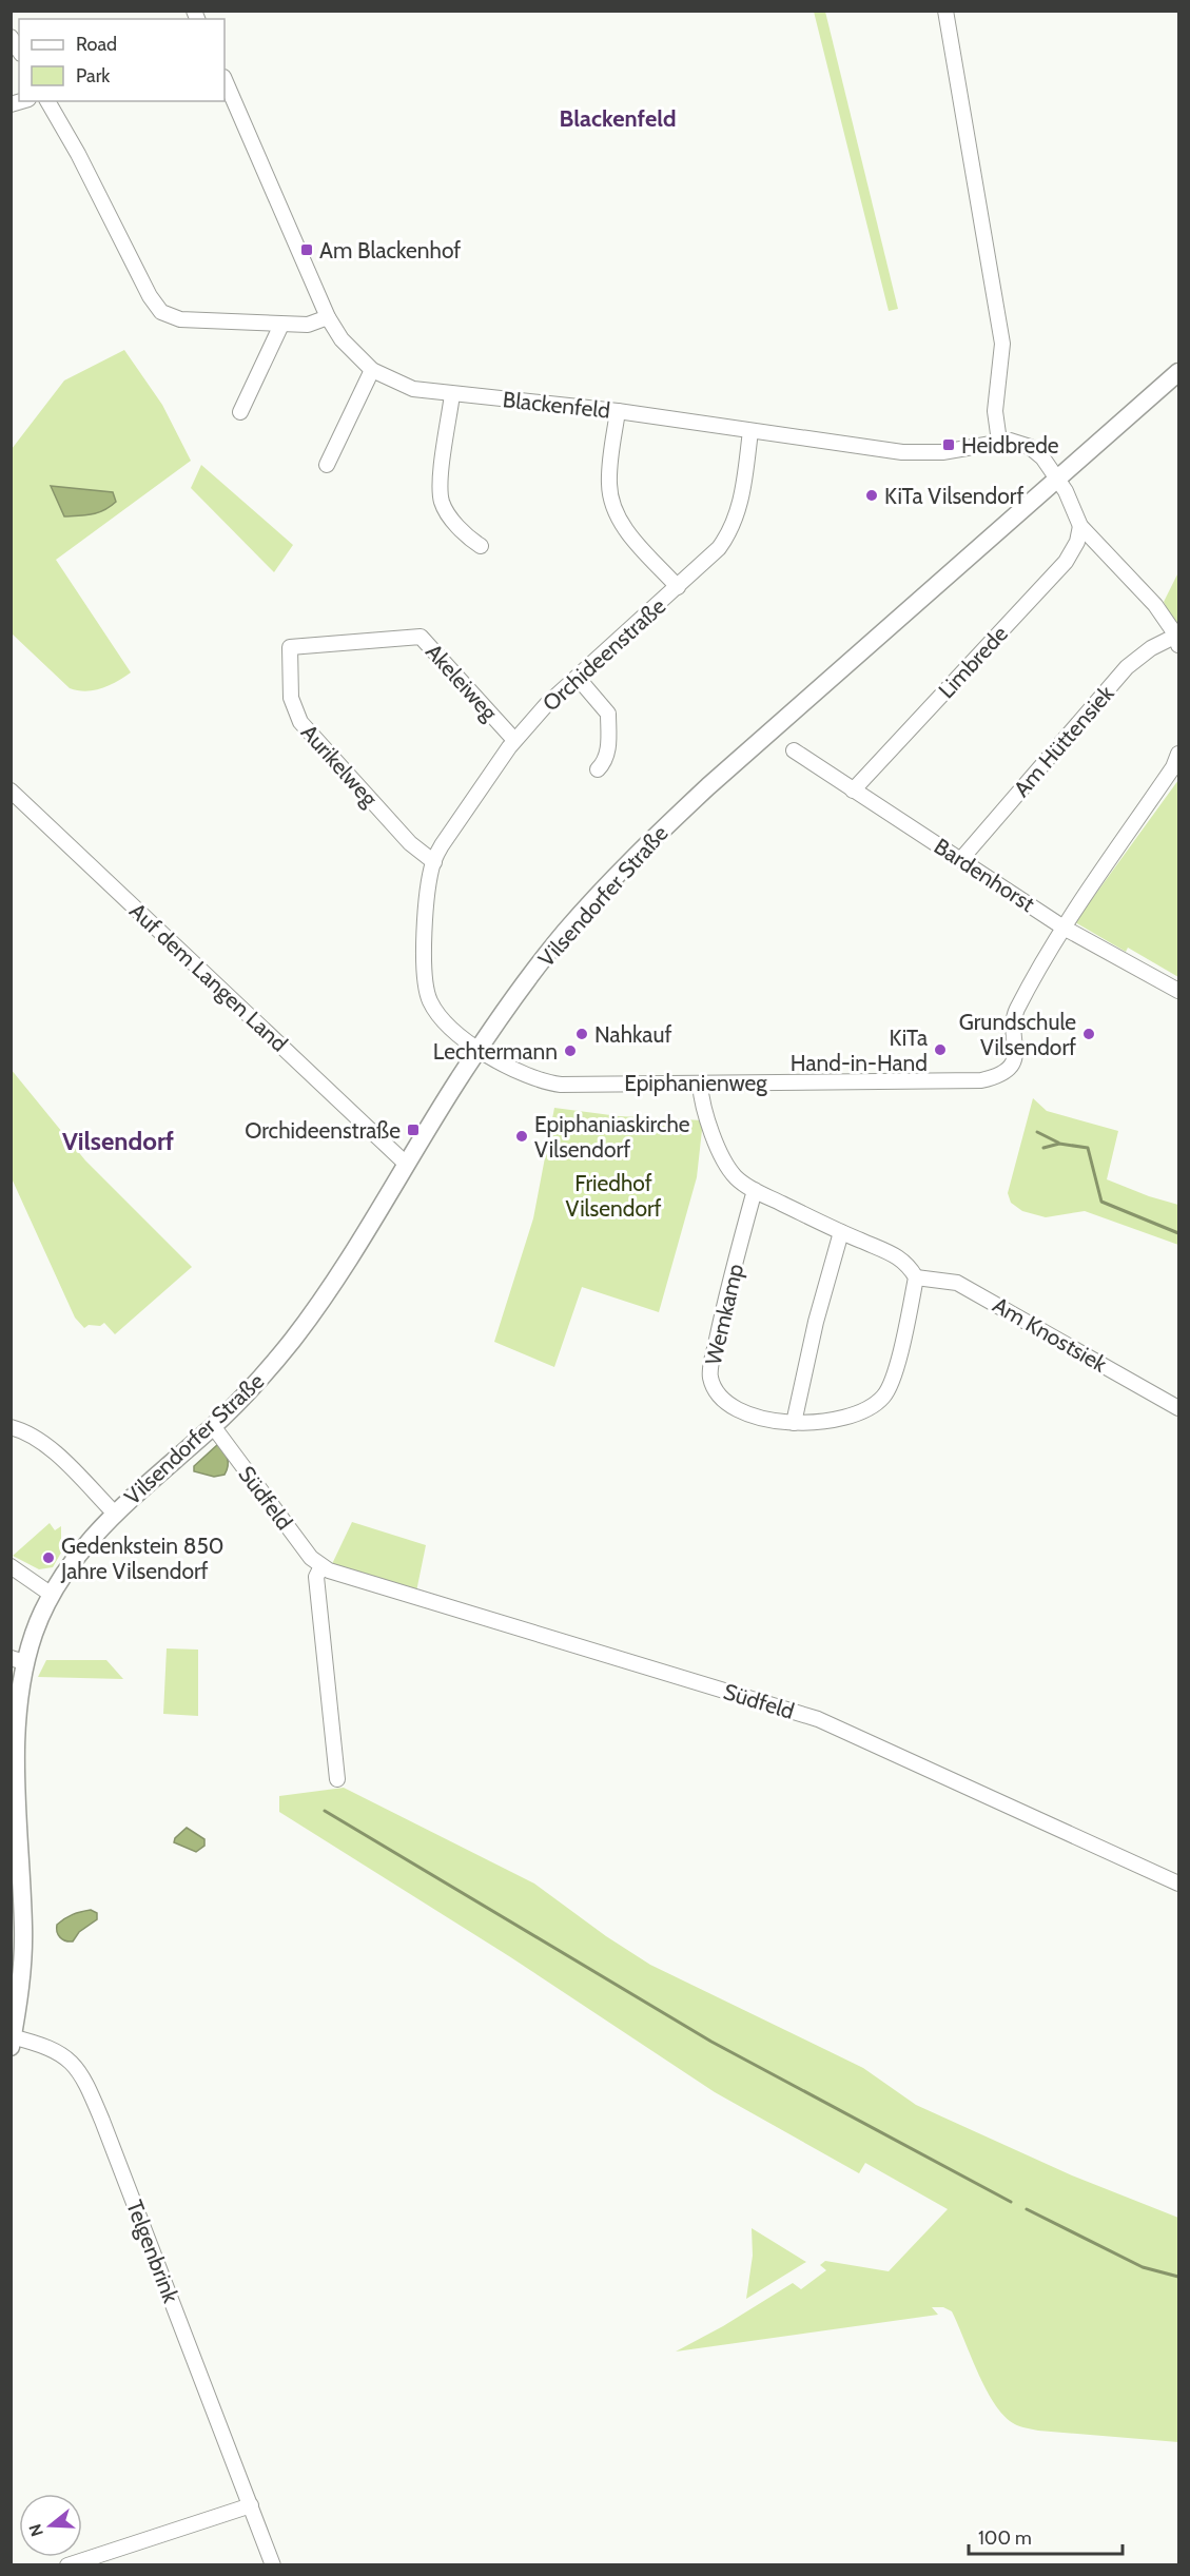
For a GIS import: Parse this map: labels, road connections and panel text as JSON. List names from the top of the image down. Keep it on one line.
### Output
{"streets":{"main road":["Vilsendorfer Straße"],"street":["Blackenfeld","Orchideenstraße","Limbrede","Akeleiweg","Am Hüttensiek","Aurikelweg","Bardenhorst","Auf dem Langen Land","Epiphanienweg","Wemkamp","Am Knostsiek","Südfeld","Telgenbrink"]},"crossings":[["Blackenfeld","Orchideenstraße"],["Blackenfeld","Vilsendorfer Straße"],["Orchideenstraße","Akeleiweg"],["Orchideenstraße","Aurikelweg"],["Orchideenstraße","Vilsendorfer Straße"],["Orchideenstraße","Epiphanienweg"],["Limbrede","Bardenhorst"],["Akeleiweg","Aurikelweg"],["Am Hüttensiek","Bardenhorst"],["Bardenhorst","Epiphanienweg"],["Vilsendorfer Straße","Auf dem Langen Land"],["Vilsendorfer Straße","Epiphanienweg"],["Vilsendorfer Straße","Südfeld"],["Vilsendorfer Straße","Telgenbrink"],["Wemkamp","Am Knostsiek"]],"districts":["Blackenfeld","Vilsendorf"],"parks":["Friedhof Vilsendorf"],"places":{"transit":["Am Blackenhof","Heidbrede","Orchideenstraße"],"other":["KiTa Vilsendorf","Nahkauf","Grundschule Vilsendorf","KiTa Hand-in-Hand","Lechtermann","Epiphaniaskirche Vilsendorf","Gedenkstein 850 Jahre Vilsendorf"]},"legend":["Road","Park"],"scale_bar":"100 m","north":"left"}
